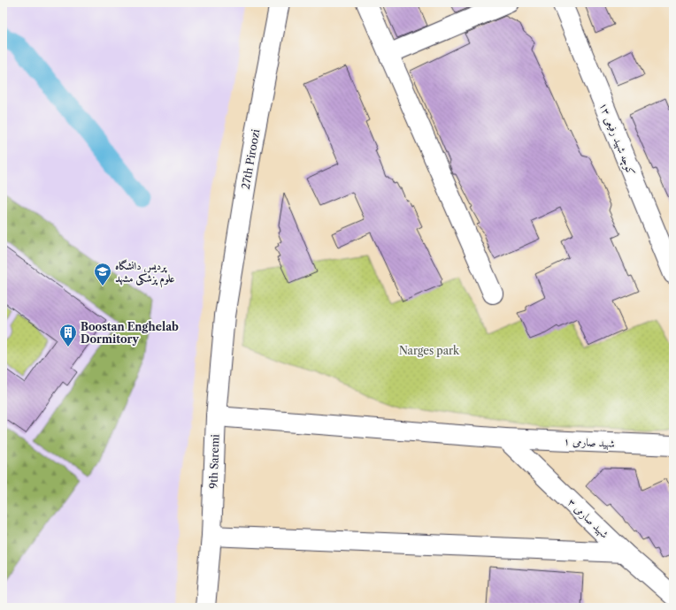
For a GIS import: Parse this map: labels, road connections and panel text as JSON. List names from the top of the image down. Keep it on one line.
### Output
{"streets":{"street":["کوچه شهید رفیعی ۱۳","27th Piroozi","شهید صارمی ۱","9th Saremi","شهید صارمی ۳"]},"crossings":[["27th Piroozi","9th Saremi"],["شهید صارمی ۱","9th Saremi"],["شهید صارمی ۱","شهید صارمی ۳"]],"parks":["Narges park"],"places":{"school or university":["پردیس دانشگاه علوم پزشکی مشهد"],"building":["Boostan Enghelab Dormitory"]}}
